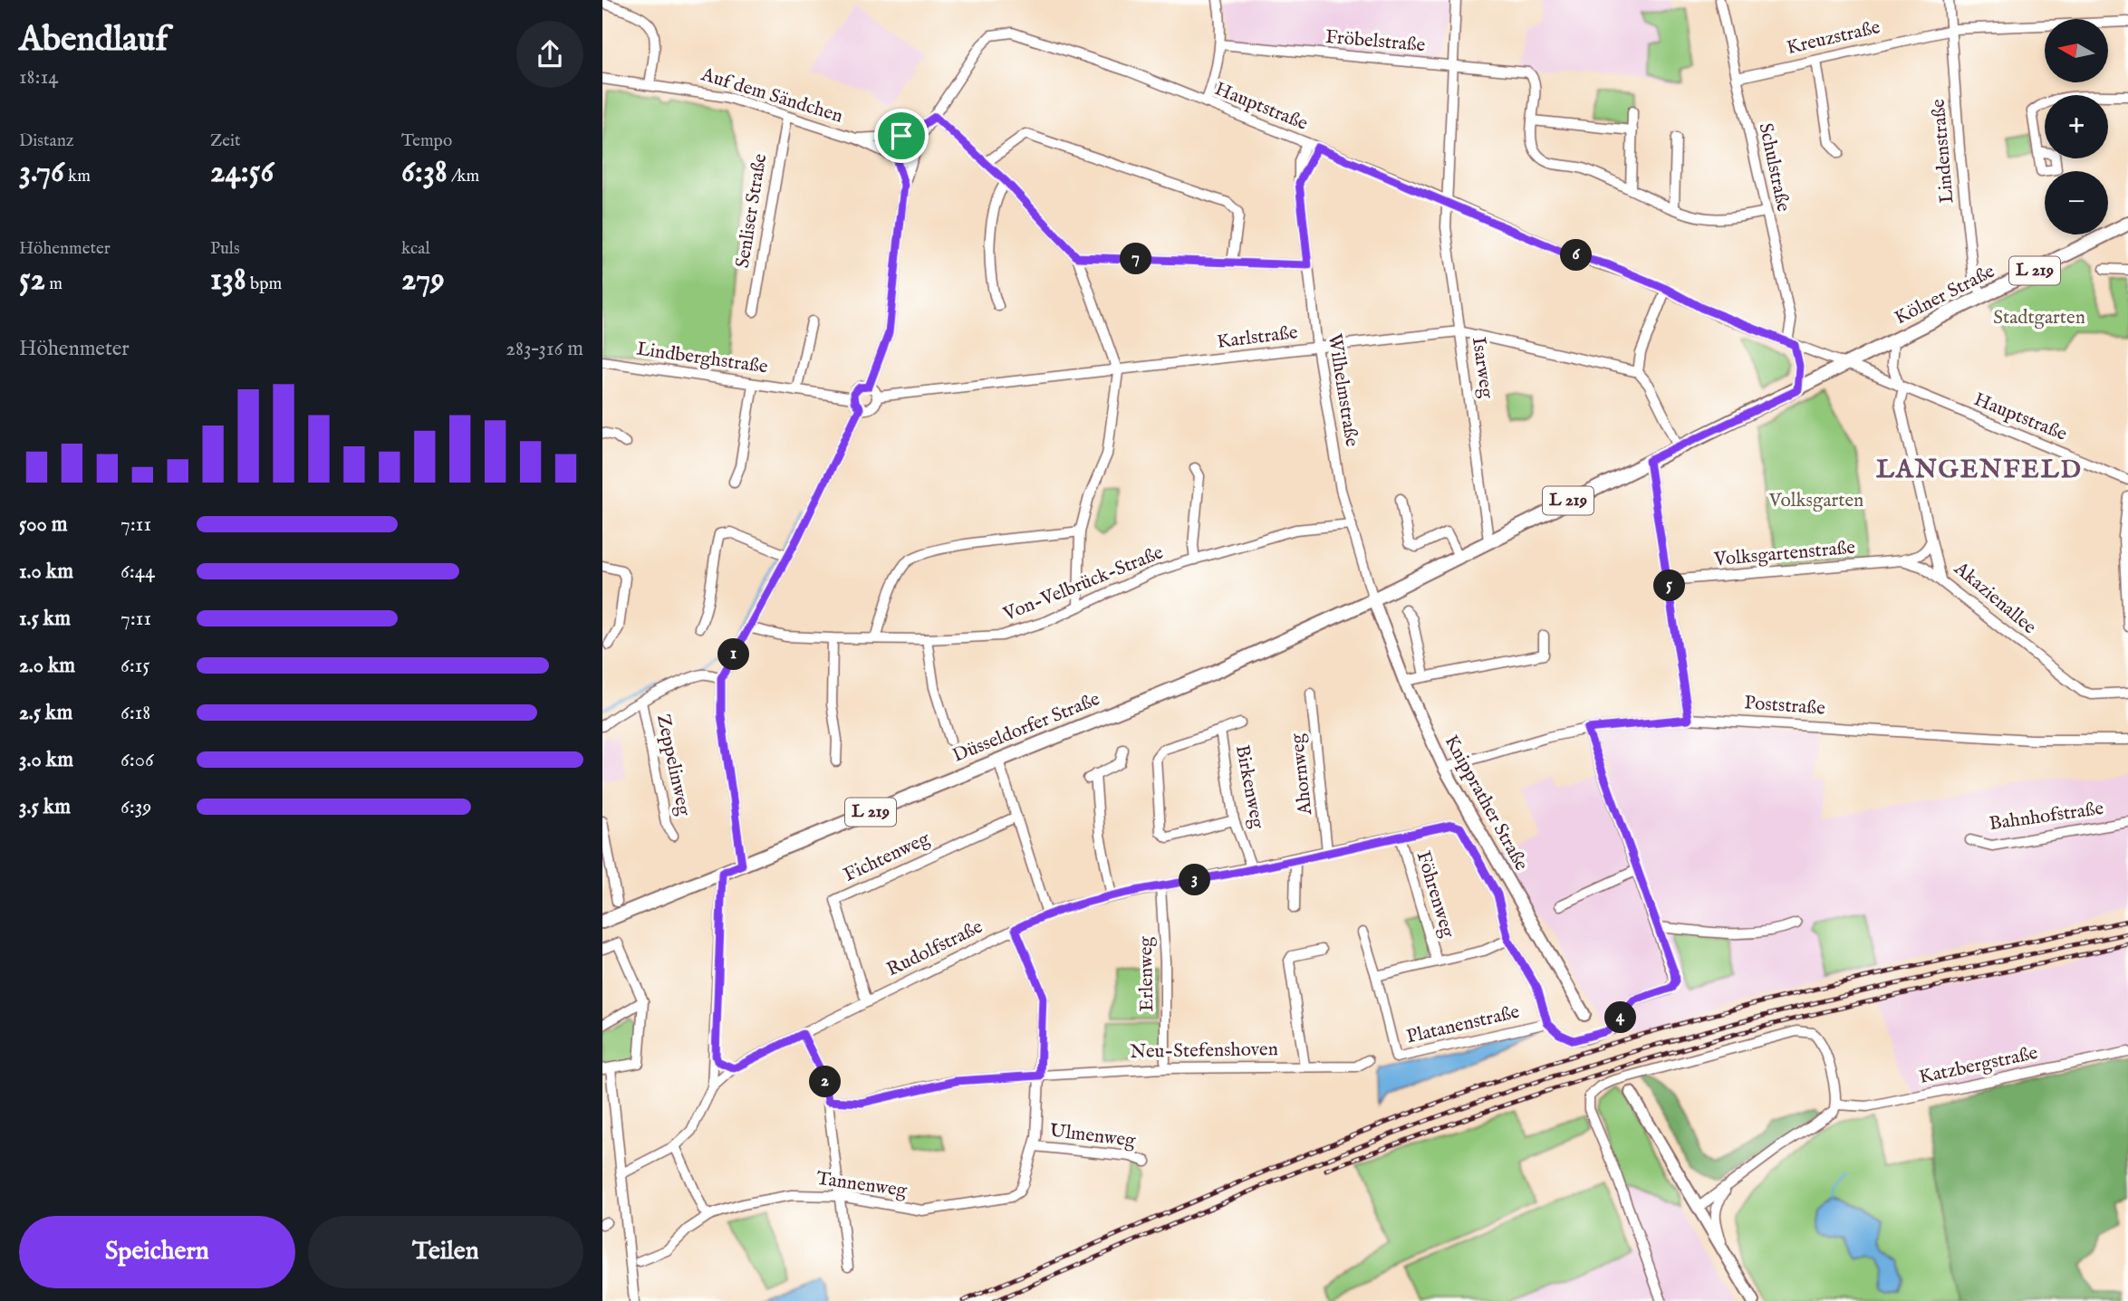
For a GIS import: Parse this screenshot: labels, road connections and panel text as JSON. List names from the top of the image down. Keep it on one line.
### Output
{"streets":{"main road":["L 219","Kölner Straße","Düsseldorfer Straße","Knipprather Straße"],"street":["Kreuzstraße","Fröbelstraße","Auf dem Sändchen","Hauptstraße","Lindenstraße","Schulstraße","Senliser Straße","Karlstraße","Lindberghstraße","Isarweg","Wilhelmstraße","Volksgartenstraße","Von-Velbrück-Straße","Akazienallee","Poststraße","Zeppelinweg","Ahornweg","Birkenweg","Bahnhofstraße","Fichtenweg","Föhrenweg","Rudolfstraße","Erlenweg","Platanenstraße","Neu-Stefenshoven","Katzbergstraße","Ulmenweg","Tannenweg"]},"crossings":[["Kreuzstraße","Lindenstraße"],["Kreuzstraße","Schulstraße"],["Fröbelstraße","Isarweg"],["Auf dem Sändchen","Senliser Straße"],["Hauptstraße","Schulstraße"],["Hauptstraße","Kölner Straße"],["Hauptstraße","Isarweg"],["Hauptstraße","Wilhelmstraße"],["Hauptstraße","Akazienallee"],["Hauptstraße","Düsseldorfer Straße"],["Lindenstraße","Kölner Straße"],["Kölner Straße","Düsseldorfer Straße"],["Karlstraße","Lindberghstraße"],["Karlstraße","Isarweg"],["Karlstraße","Wilhelmstraße"],["Isarweg","Düsseldorfer Straße"],["Wilhelmstraße","Von-Velbrück-Straße"],["Wilhelmstraße","Düsseldorfer Straße"],["Wilhelmstraße","Knipprather Straße"],["Volksgartenstraße","Akazienallee"],["Poststraße","Knipprather Straße"],["Düsseldorfer Straße","Knipprather Straße"],["Ahornweg","Rudolfstraße"],["Birkenweg","Rudolfstraße"],["Fichtenweg","Rudolfstraße"],["Föhrenweg","Platanenstraße"],["Rudolfstraße","Erlenweg"],["Rudolfstraße","Platanenstraße"],["Ulmenweg","Tannenweg"]],"districts":["LANGENFELD"],"parks":["Stadtgarten","Volksgarten"],"north":"left","page":{"heading":["Abendlauf","18:14"],"map_buttons":["+","−"],"stats":[["Distanz","3.76 km"],["Zeit","24:56"],["Tempo","6:38 /km"],["Höhenmeter","52 m"],["Puls","138 bpm"],["kcal","279"]],"pins":["6","7","5","1","3","4","2"],"chart":["Höhenmeter","283–316 m"],"list":[{"name":"500 m","note":"7:11"},{"name":"1.0 km","note":"6:44"},{"name":"1.5 km","note":"7:11"},{"name":"2.0 km","note":"6:15"},{"name":"2.5 km","note":"6:18"},{"name":"3.0 km","note":"6:06"},{"name":"3.5 km","note":"6:39"}],"buttons":["Speichern","Teilen"]}}
